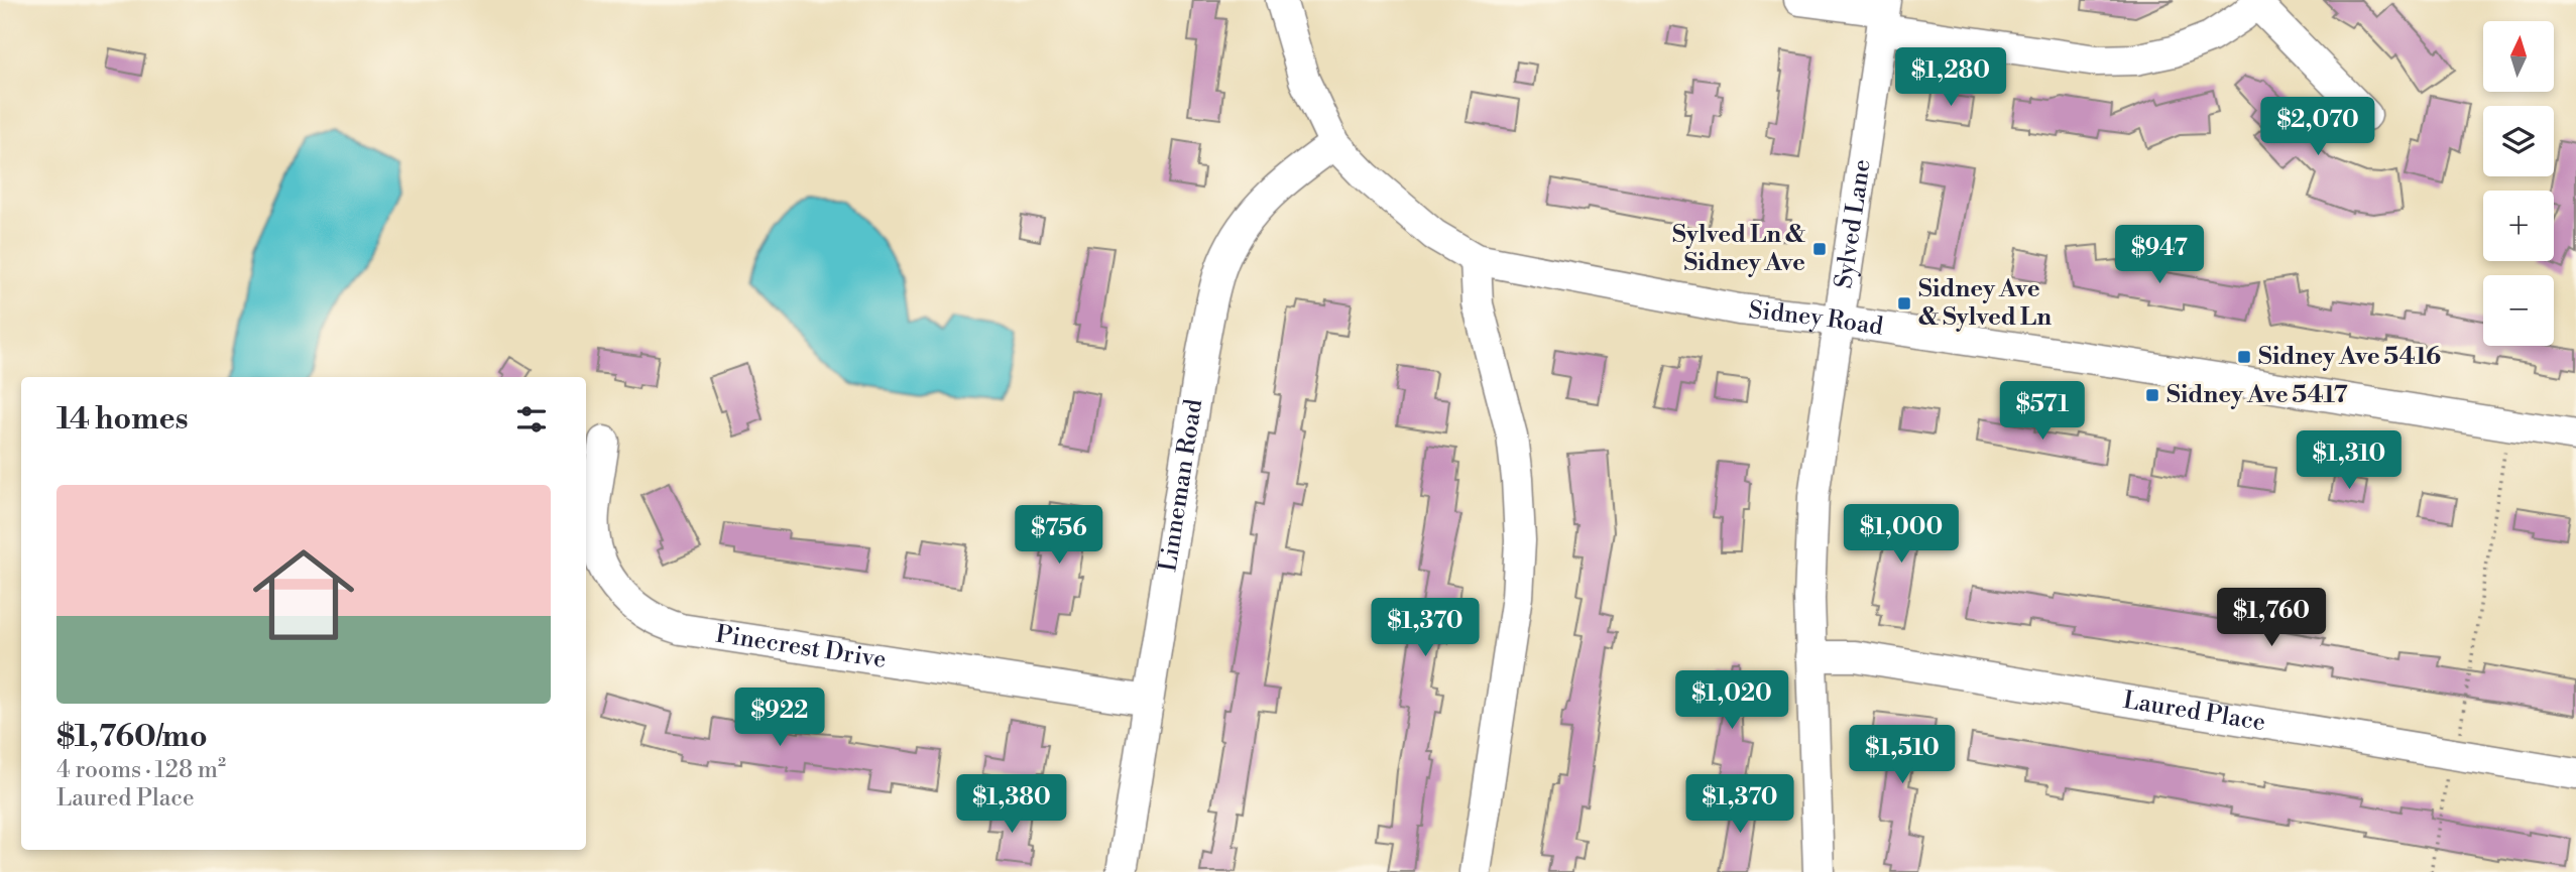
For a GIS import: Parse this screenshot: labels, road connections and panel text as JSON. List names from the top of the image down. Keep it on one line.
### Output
{"streets":{"street":["Sylved Lane","Sidney Road","Linneman Road","Pinecrest Drive","Laured Place"]},"crossings":[["Sylved Lane","Sidney Road"],["Sylved Lane","Laured Place"],["Sidney Road","Linneman Road"],["Linneman Road","Pinecrest Drive"]],"places":{"transit":["Sylved Ln & Sidney Ave","Sidney Ave & Sylved Ln","Sidney Ave 5416","Sidney Ave 5417"]},"north":"top","page":{"map_buttons":["+","−"],"price":["$1,280","$2,070","$947","$571","$1,310","$1,000","$756","$1,760","$1,370","$1,020","$922","$1,510","$1,380","$1,370"],"heading":"14 homes","list":[{"name":"$1,760/mo","note":"4 rooms · 128 m² · Laured Place"}]}}
